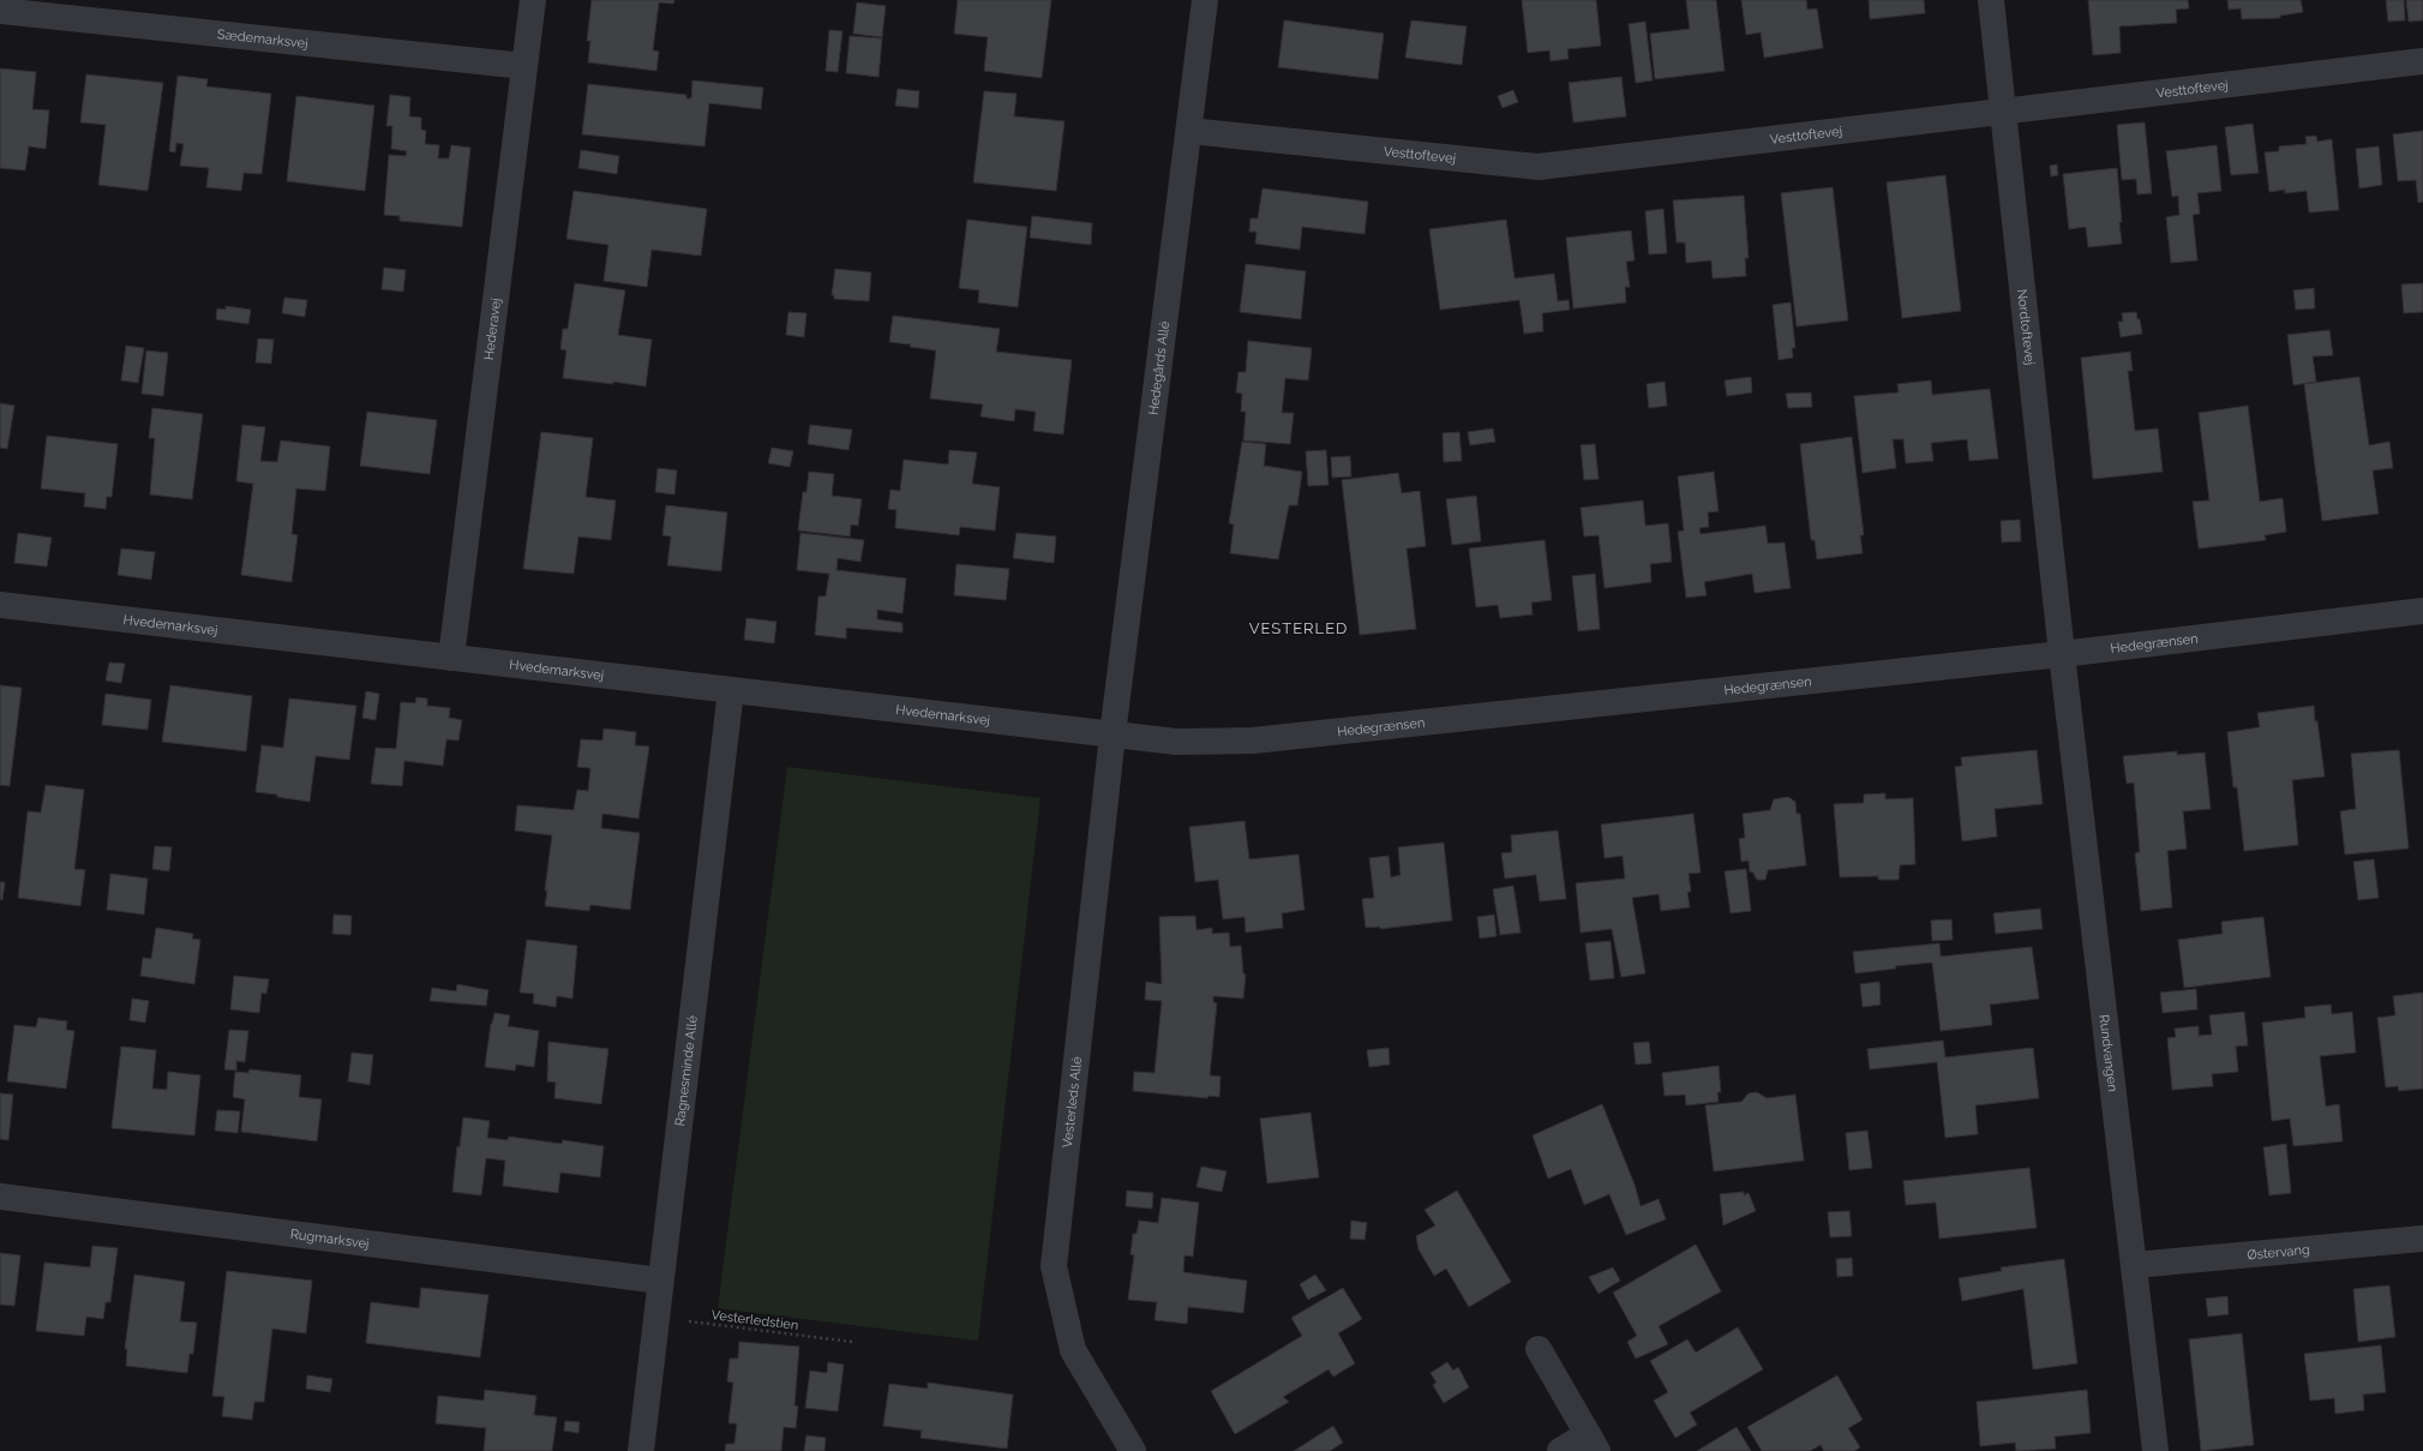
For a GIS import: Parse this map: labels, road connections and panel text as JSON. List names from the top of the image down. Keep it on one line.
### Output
{"streets":{"street":["Sædemarksvej","Vesttoftevej","Nordtoftevej","Hederavej","Hedegårds Allé","Hvedemarksvej","Hedegrænsen","Rundvangen","Ragnesminde Allé","Vesterleds Allé","Rugmarksvej","Østervang"],"path":["Vesterledstien"]},"crossings":[["Sædemarksvej","Hederavej"],["Vesttoftevej","Nordtoftevej"],["Vesttoftevej","Hedegårds Allé"],["Nordtoftevej","Hedegrænsen"],["Nordtoftevej","Rundvangen"],["Hederavej","Hvedemarksvej"],["Hedegårds Allé","Hvedemarksvej"],["Hedegårds Allé","Hedegrænsen"],["Hedegårds Allé","Vesterleds Allé"],["Hvedemarksvej","Hedegrænsen"],["Hvedemarksvej","Ragnesminde Allé"],["Hvedemarksvej","Vesterleds Allé"],["Hedegrænsen","Rundvangen"],["Hedegrænsen","Vesterleds Allé"],["Rundvangen","Østervang"],["Ragnesminde Allé","Rugmarksvej"],["Ragnesminde Allé","Vesterledstien"]],"districts":["VESTERLED"]}
